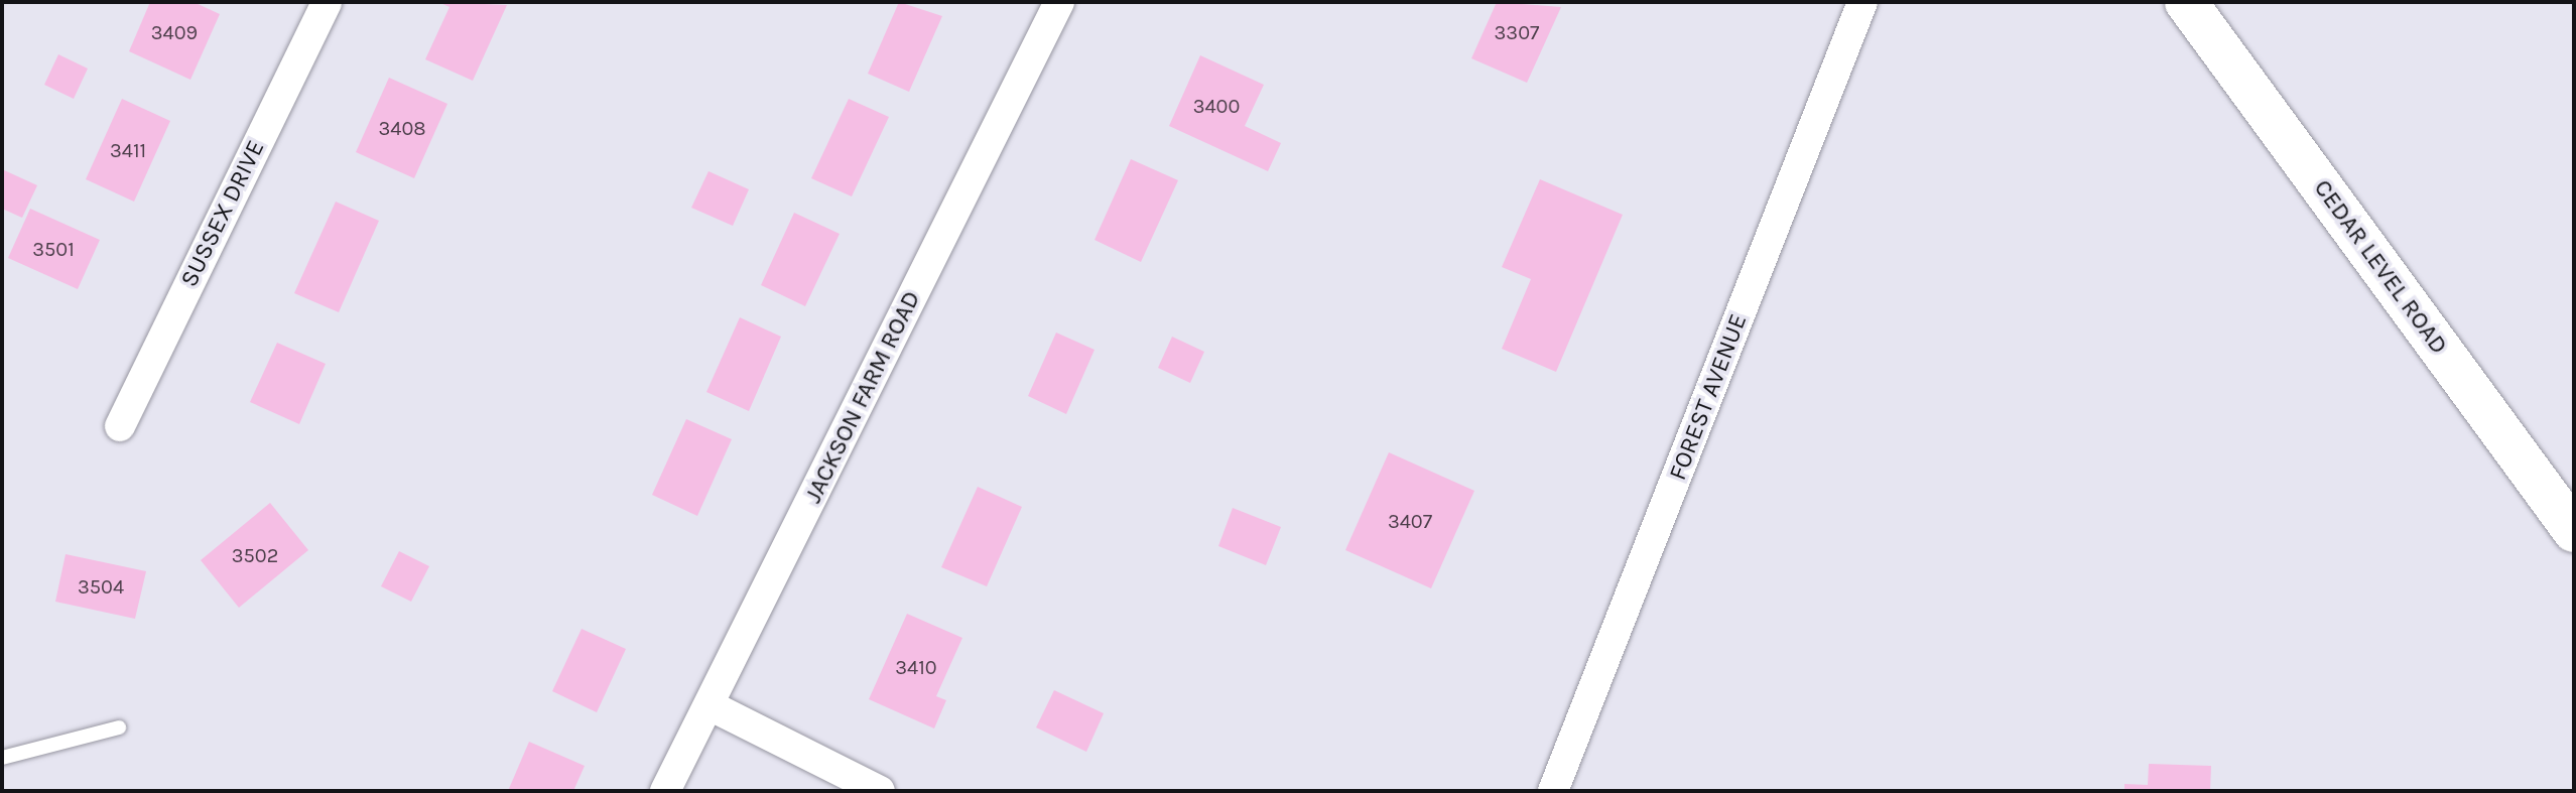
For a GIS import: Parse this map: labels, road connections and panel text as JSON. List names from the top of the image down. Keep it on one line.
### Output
{"streets":{"main road":["CEDAR LEVEL ROAD"],"street":["SUSSEX DRIVE","JACKSON FARM ROAD","FOREST AVENUE"]},"house_numbers":["3409","3307","3400","3408","3411","3501","3407","3502","3504","3410"]}
